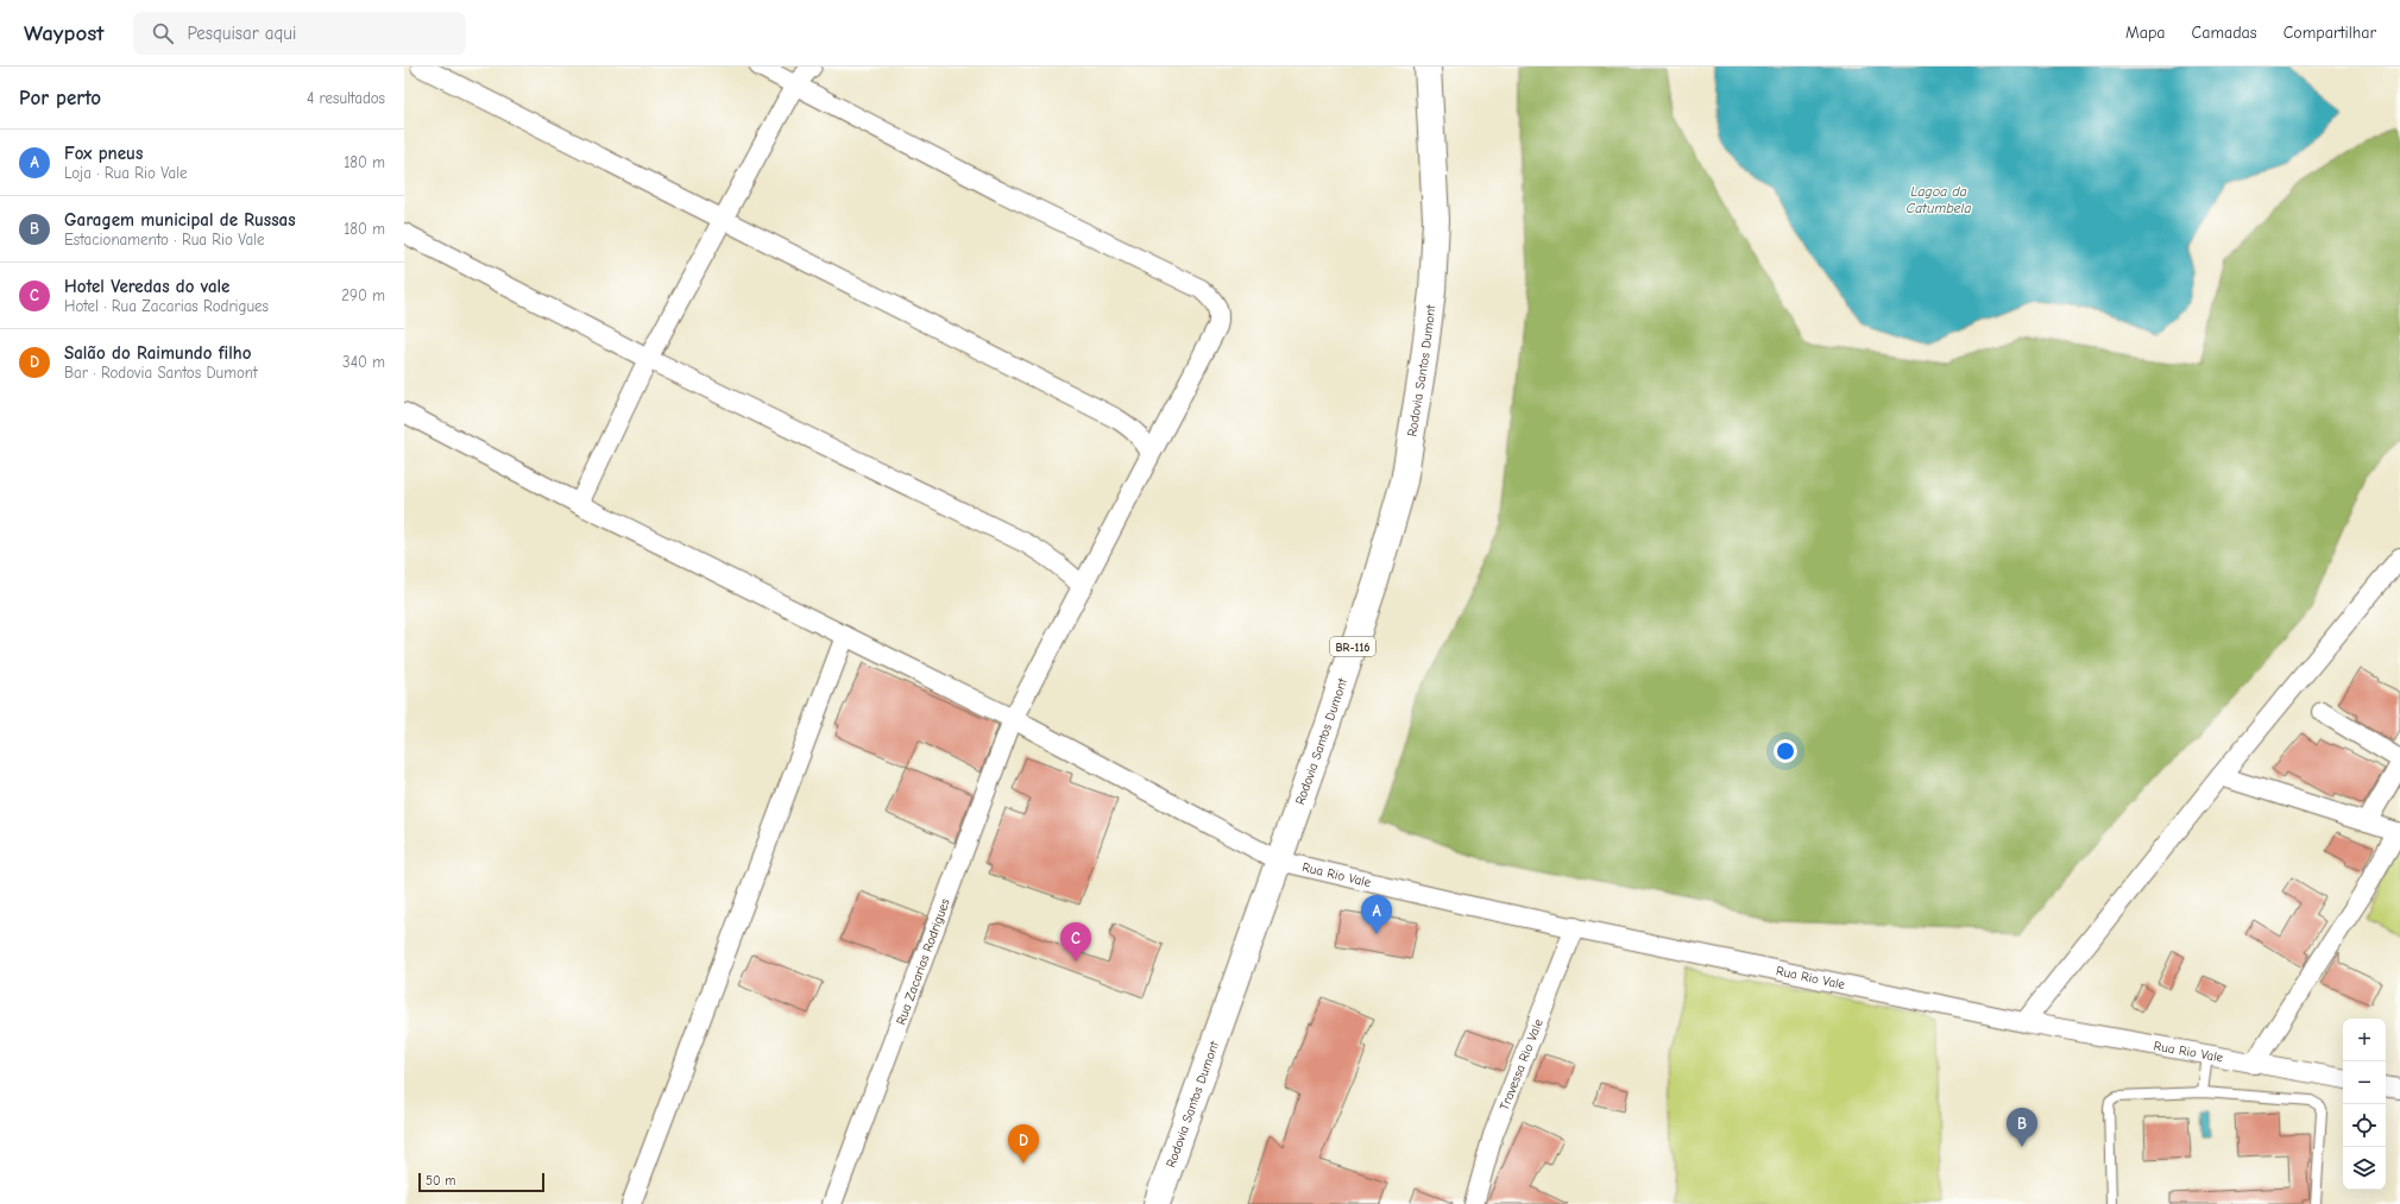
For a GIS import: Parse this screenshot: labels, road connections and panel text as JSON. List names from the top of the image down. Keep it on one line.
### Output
{"streets":{"highway":["Rodovia Santos Dumont","BR-116"],"street":["Rua Rio Vale","Rua Zacarias Rodrigues","Travessa Rio Vale"]},"crossings":[["Rodovia Santos Dumont","Rua Rio Vale"],["Rua Rio Vale","Rua Zacarias Rodrigues"],["Rua Rio Vale","Travessa Rio Vale"]],"water":["Lagoa da Catumbela"],"scale_bar":"50 m","page":{"header":"Waypost","search":"Pesquisar aqui","nav":["Mapa","Camadas","Compartilhar"],"heading":["Por perto","4 resultados"],"list":[{"mark":"A","name":"Fox pneus","note":"Loja · Rua Rio Vale","value":"180 m"},{"mark":"B","name":"Garagem municipal de Russas","note":"Estacionamento · Rua Rio Vale","value":"180 m"},{"mark":"C","name":"Hotel Veredas do vale","note":"Hotel · Rua Zacarias Rodrigues","value":"290 m"},{"mark":"D","name":"Salão do Raimundo filho","note":"Bar · Rodovia Santos Dumont","value":"340 m"}],"pins":["A","C","B","D"],"map_buttons":["+","−"],"scale":"50 m"}}
